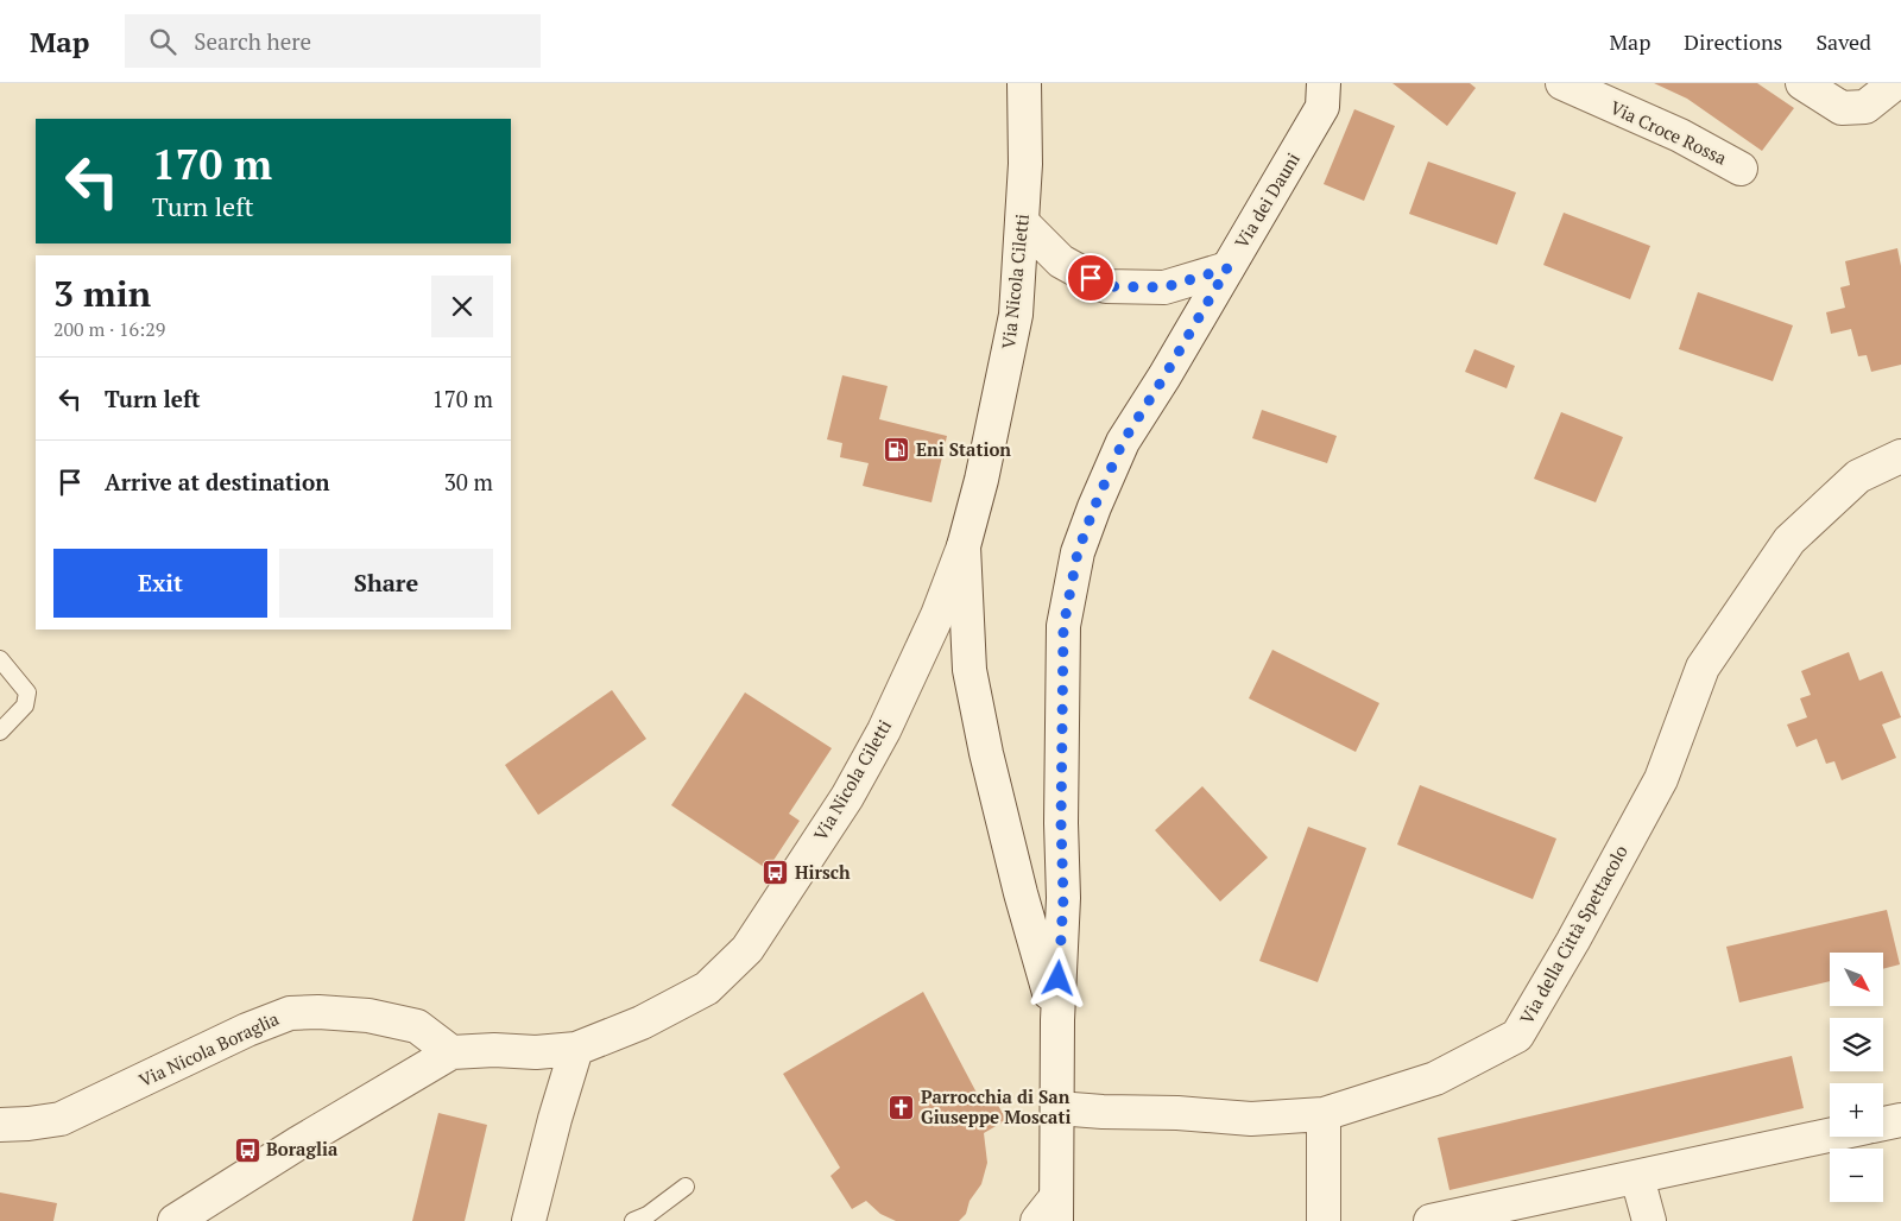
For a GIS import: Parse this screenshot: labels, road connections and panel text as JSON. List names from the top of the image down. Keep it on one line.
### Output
{"streets":{"street":["Via Croce Rossa","Via dei Dauni","Via Nicola Ciletti","Via della Città Spettacolo","Via Nicola Boraglia"]},"crossings":[["Via dei Dauni","Via Nicola Ciletti"],["Via dei Dauni","Via della Città Spettacolo"],["Via Nicola Ciletti","Via Nicola Boraglia"]],"places":{"fuel station":["Eni Station"],"bus stop":["Hirsch","Boraglia"],"church":["Parrocchia di San Giuseppe Moscati"]},"north":"bottom right","page":{"header":"Map","search":"Search here","nav":["Map","Directions","Saved"],"turn":["170 m","Turn left"],"heading":["3 min","200 m · 16:29"],"list":[{"name":"Turn left","value":"170 m"},{"name":"Arrive at destination","value":"30 m"}],"buttons":["Exit","Share"],"map_buttons":["+","−"]}}
